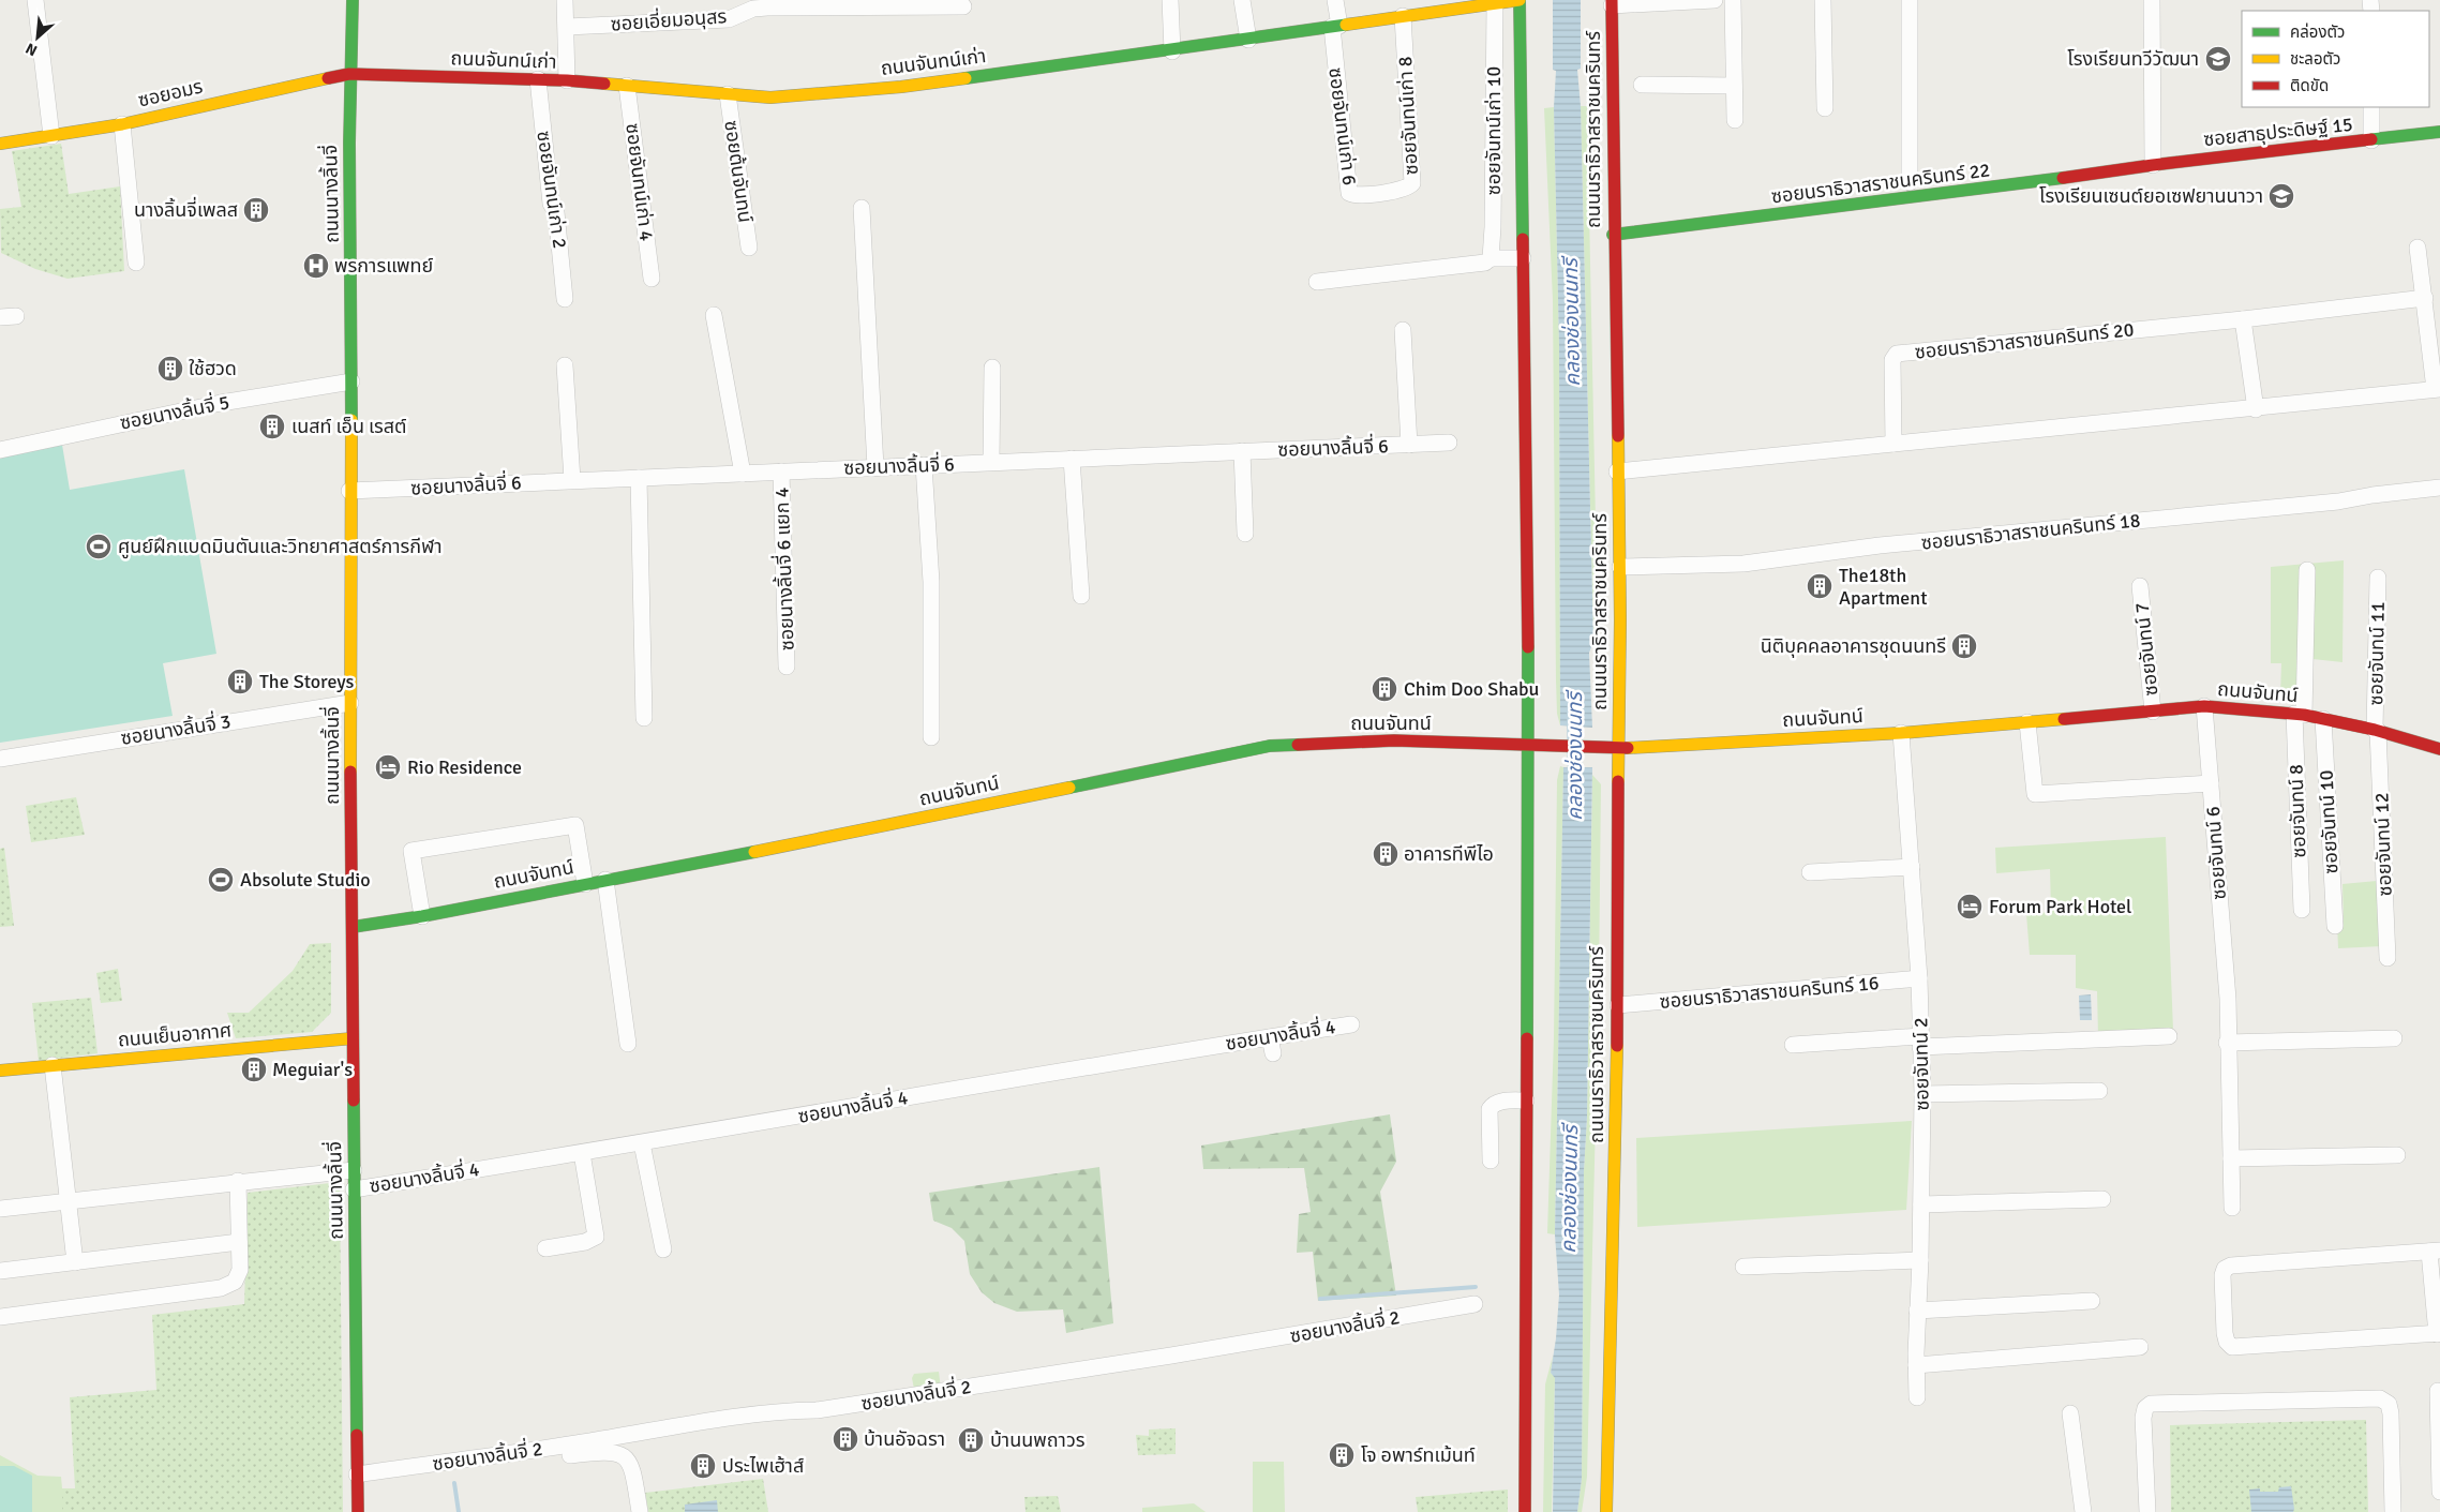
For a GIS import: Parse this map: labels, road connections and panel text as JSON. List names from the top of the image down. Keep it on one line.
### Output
{"streets":{"main road":["ถนนจันทน์เก่า","ซอยอมร","ถนนนราธิวาสราชนครินทร์","ซอยสาธุประดิษฐ์ 15","ซอยนราธิวาสราชนครินทร์ 22","ถนนนางลิ้นจี่","ถนนจันทน์","ถนนเย็นอากาศ"],"street":["ซอยเอี่ยมอนุสร","ซอยจันทน์เก่า 8","ซอยจันทน์เก่า 6","ซอยจันทน์เก่า 10","ซอยต้นจันทน์","ซอยจันทน์เก่า 4","ซอยจันทน์เก่า 2","ซอยนราธิวาสราชนครินทร์ 20","ซอยนางลิ้นจี่ 5","ซอยนางลิ้นจี่ 6","ซอยนราธิวาสราชนครินทร์ 18","ซอยนางลิ้นจี่ 6 แยก 4","ซอยจันทน์ 7","ซอยจันทน์ 11","ซอยนางลิ้นจี่ 3","ซอยจันทน์ 8","ซอยจันทน์ 10","ซอยจันทน์ 12","ซอยจันทน์ 6","ซอยนราธิวาสราชนครินทร์ 16","ซอยนางลิ้นจี่ 4","ซอยจันทน์ 2","ซอยนางลิ้นจี่ 2"]},"crossings":[["ถนนจันทน์เก่า","ซอยอมร"],["ถนนจันทน์เก่า","ซอยจันทน์เก่า 8"],["ถนนจันทน์เก่า","ซอยจันทน์เก่า 6"],["ถนนจันทน์เก่า","ซอยจันทน์เก่า 10"],["ถนนจันทน์เก่า","ซอยต้นจันทน์"],["ถนนจันทน์เก่า","ซอยจันทน์เก่า 4"],["ถนนจันทน์เก่า","ซอยจันทน์เก่า 2"],["ถนนจันทน์เก่า","ถนนนางลิ้นจี่"],["ซอยอมร","ถนนนางลิ้นจี่"],["ซอยจันทน์เก่า 8","ซอยจันทน์เก่า 6"],["ถนนนราธิวาสราชนครินทร์","ซอยนราธิวาสราชนครินทร์ 22"],["ถนนนราธิวาสราชนครินทร์","ซอยนราธิวาสราชนครินทร์ 18"],["ถนนนราธิวาสราชนครินทร์","ถนนจันทน์"],["ถนนนราธิวาสราชนครินทร์","ซอยนราธิวาสราชนครินทร์ 16"],["ซอยสาธุประดิษฐ์ 15","ซอยนราธิวาสราชนครินทร์ 22"],["ถนนนางลิ้นจี่","ซอยนางลิ้นจี่ 5"],["ถนนนางลิ้นจี่","ซอยนางลิ้นจี่ 6"],["ถนนนางลิ้นจี่","ถนนจันทน์"],["ถนนนางลิ้นจี่","ซอยนางลิ้นจี่ 3"],["ถนนนางลิ้นจี่","ถนนเย็นอากาศ"],["ถนนนางลิ้นจี่","ซอยนางลิ้นจี่ 4"],["ถนนนางลิ้นจี่","ซอยนางลิ้นจี่ 2"],["ซอยนางลิ้นจี่ 6","ซอยนางลิ้นจี่ 6 แยก 4"],["ซอยจันทน์ 7","ถนนจันทน์"],["ซอยจันทน์ 11","ถนนจันทน์"],["ซอยจันทน์ 11","ซอยจันทน์ 12"],["ถนนจันทน์","ซอยจันทน์ 8"],["ถนนจันทน์","ซอยจันทน์ 10"],["ถนนจันทน์","ซอยจันทน์ 12"],["ถนนจันทน์","ซอยจันทน์ 6"],["ถนนจันทน์","ซอยจันทน์ 2"],["ซอยนราธิวาสราชนครินทร์ 16","ซอยจันทน์ 2"]],"water":["คลองช่องนนทรี"],"places":{"school or university":["โรงเรียนทวีวัฒนา","โรงเรียนเซนต์ยอเซฟยานนาวา"],"building":["นางลิ้นจี่เพลส","ใช้ฮวด","เนสท์ เอ็น เรสต์","The18th Apartment","นิติบุคคลอาคารชุดนนทรี","The Storeys","Chim Doo Shabu","อาคารทีพีไอ","Meguiar's","บ้านอัจฉรา","บ้านนพถาวร","โจ อพาร์ทเม้นท์","ประไพเฮ้าส์"],"hospital":["พรการแพทย์"],"sports":["ศูนย์ฝึกแบดมินตันและวิทยาศาสตร์การกีฬา","Absolute Studio"],"hotel":["Rio Residence","Forum Park Hotel"]},"legend":["คล่องตัว","ชะลอตัว","ติดขัด"],"north":"bottom left"}
